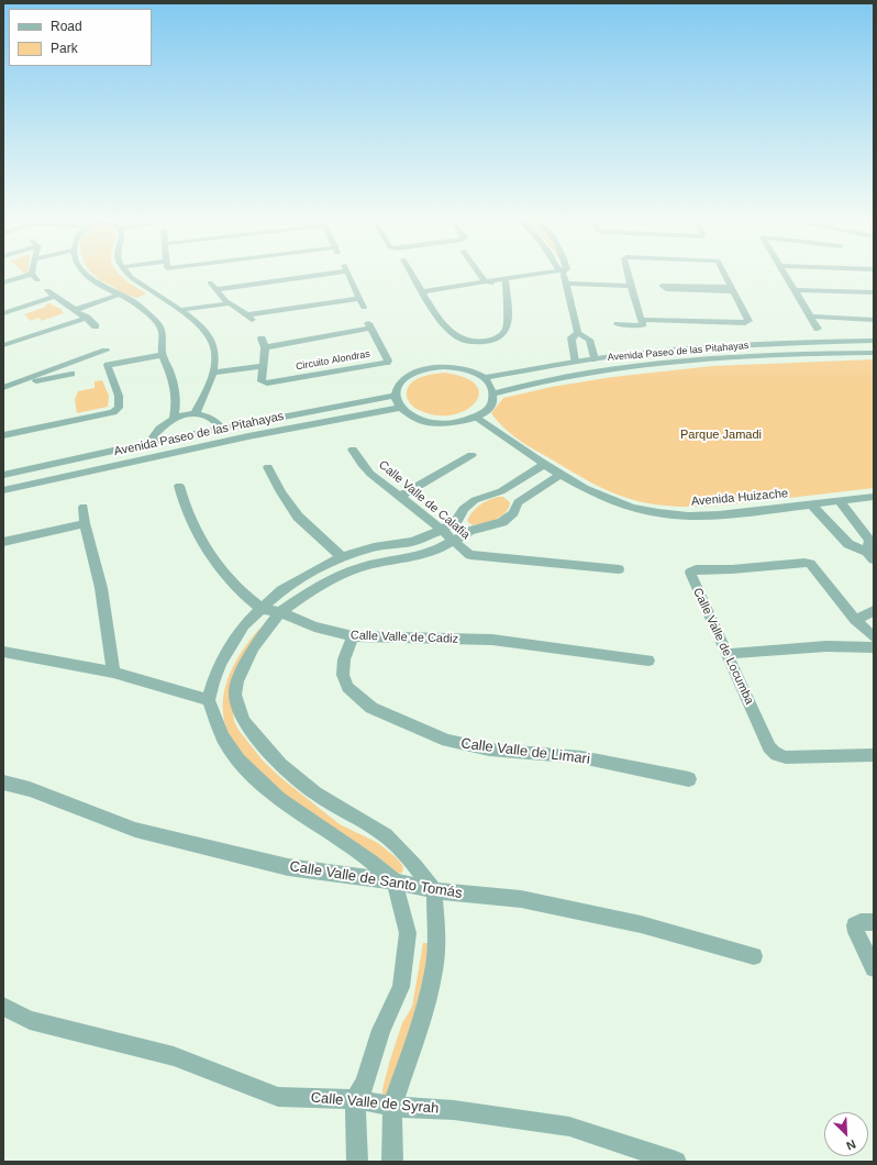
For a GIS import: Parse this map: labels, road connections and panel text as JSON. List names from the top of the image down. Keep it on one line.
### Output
{"streets":{"street":["Avenida Paseo de las Pitahayas","Circuito Alondras","Avenida Huizache","Calle Valle de Calafia","Calle Valle de Cadiz","Calle Valle de Locumba","Calle Valle de Limari","Calle Valle de Santo Tomás","Calle Valle de Syrah"]},"crossings":[["Avenida Paseo de las Pitahayas","Avenida Huizache"],["Calle Valle de Cadiz","Calle Valle de Limari"]],"parks":["Parque Jamadi"],"legend":["Road","Park"],"north":"bottom right"}
